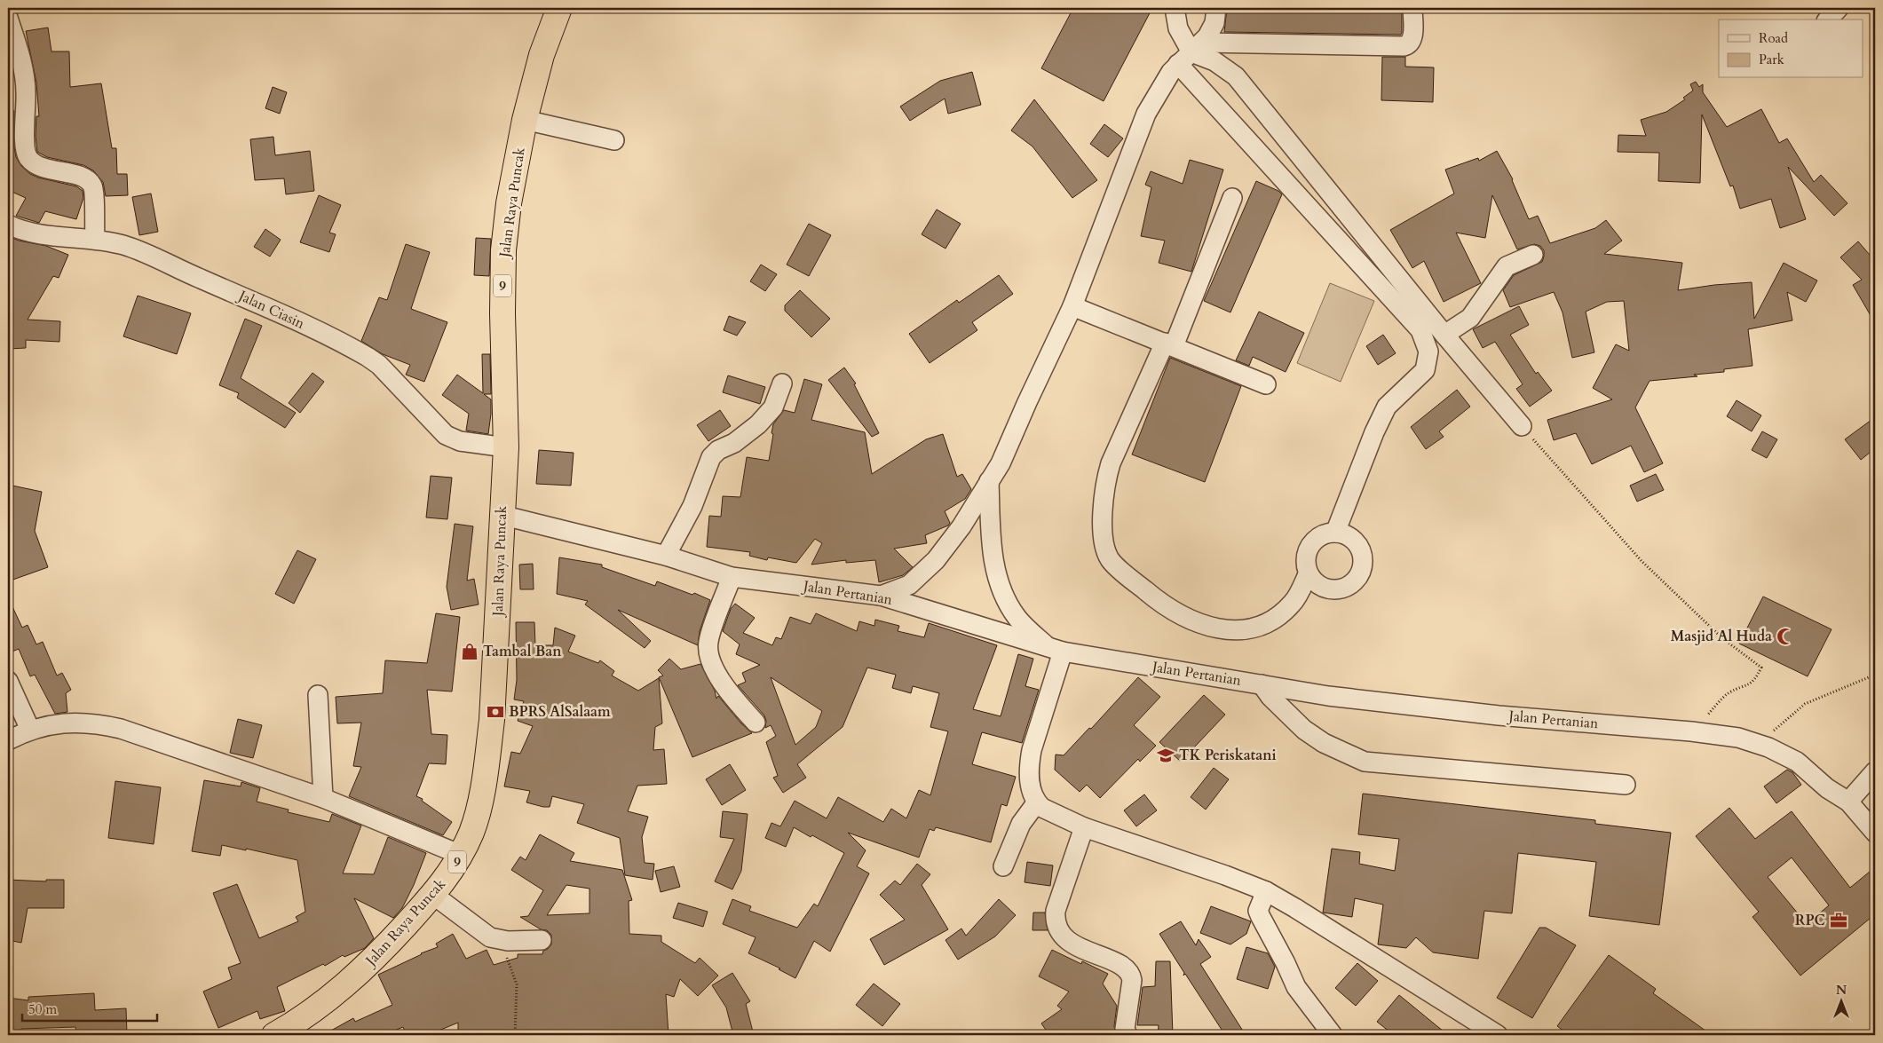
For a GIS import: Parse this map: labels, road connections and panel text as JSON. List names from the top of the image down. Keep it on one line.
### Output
{"streets":{"highway":["Jalan Raya Puncak","9"],"street":["Jalan Ciasin","Jalan Pertanian"]},"crossings":[["Jalan Raya Puncak","Jalan Ciasin"],["Jalan Raya Puncak","Jalan Pertanian"]],"places":{"mosque":["Masjid Al Huda"],"shop":["Tambal Ban"],"bank":["BPRS AlSalaam"],"school or university":["TK Periskatani"],"office":["RPC"]},"legend":["Road","Park"],"scale_bar":"50 m","north":"top"}
